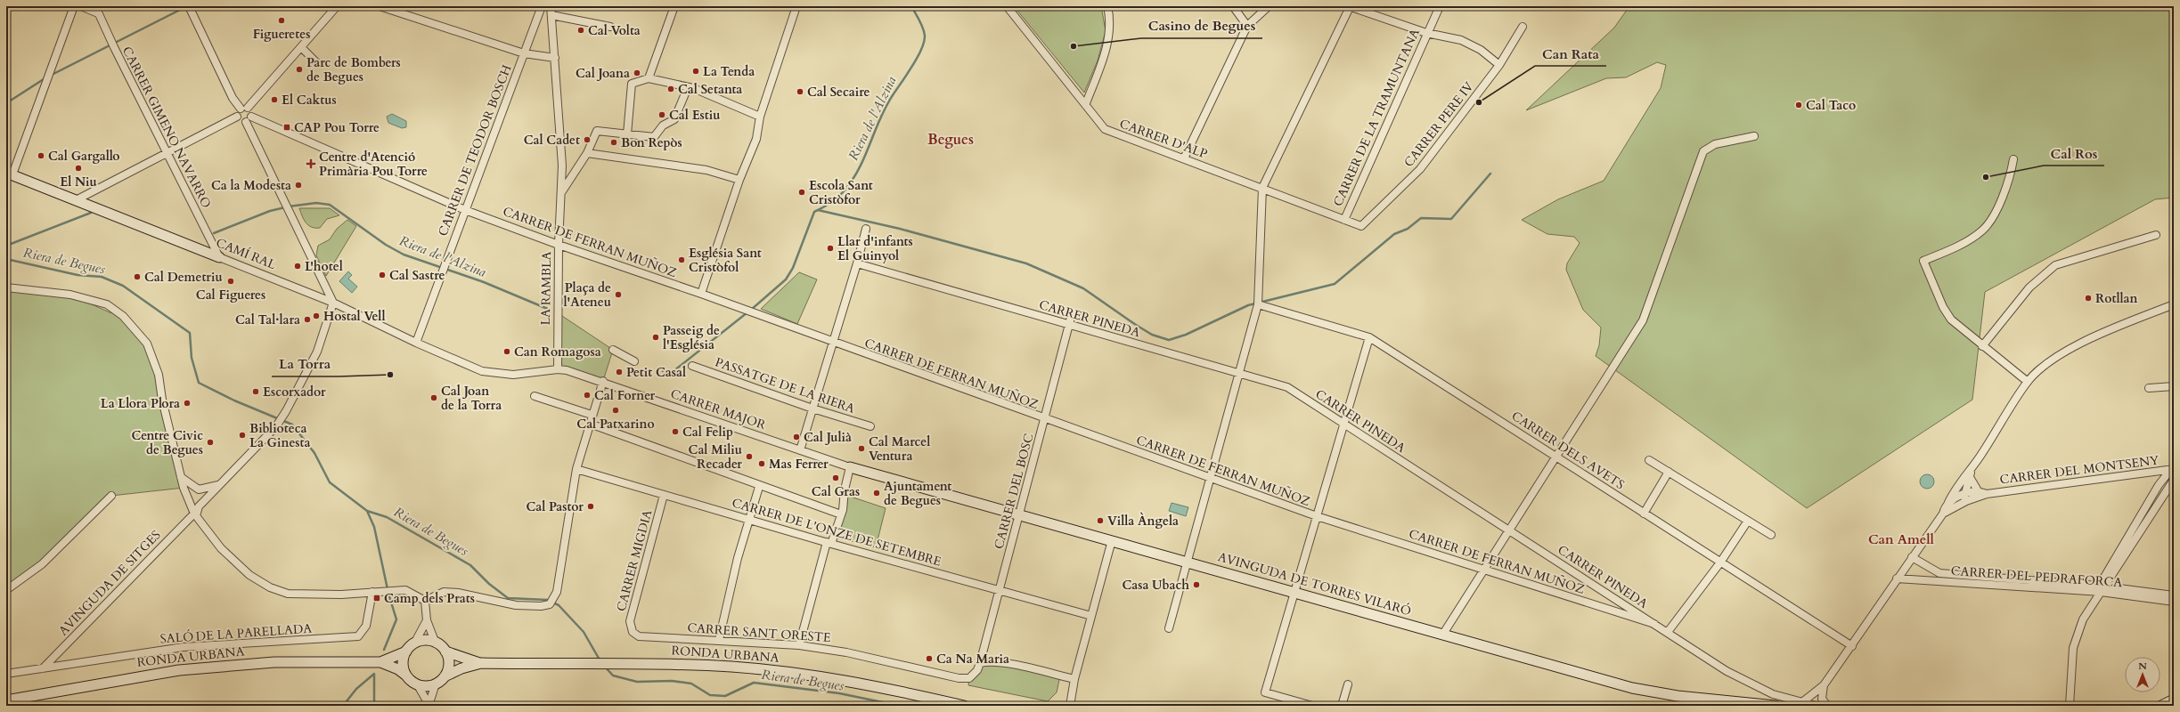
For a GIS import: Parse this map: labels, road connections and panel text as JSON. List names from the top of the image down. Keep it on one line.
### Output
{"streets":{"street":["CARRER DE LA TRAMUNTANA","CARRER PERE IV","CARRER GIMENO NAVARRO","CARRER D'ALP","CARRER DE TEODOR BOSCH","CARRER DE FERRAN MUÑOZ","CAMÍ RAL","LA RAMBLA","CARRER PINEDA","PASSATGE DE LA RIERA","CARRER MAJOR","CARRER DELS AVETS","CARRER DEL MONTSENY","CARRER DEL BOSC","CARRER DE L'ONZE DE SETEMBRE","CARRER MIGDIA","CARRER DEL PEDRAFORCA","AVINGUDA DE SITGES","AVINGUDA DE TORRES VILARÓ","CARRER SANT ORESTE","SALÓ DE LA PARELLADA","RONDA URBANA"]},"crossings":[["CARRER DE LA TRAMUNTANA","CARRER D'ALP"],["CARRER PERE IV","CARRER D'ALP"],["CARRER GIMENO NAVARRO","CAMÍ RAL"],["CARRER DE TEODOR BOSCH","CARRER DE FERRAN MUÑOZ"],["CARRER DE TEODOR BOSCH","CAMÍ RAL"],["CARRER DE FERRAN MUÑOZ","LA RAMBLA"],["CARRER DE FERRAN MUÑOZ","CARRER PINEDA"],["CARRER DE FERRAN MUÑOZ","CARRER DEL BOSC"],["CAMÍ RAL","LA RAMBLA"],["CAMÍ RAL","CARRER MAJOR"],["CAMÍ RAL","AVINGUDA DE SITGES"],["LA RAMBLA","CARRER MAJOR"],["CARRER PINEDA","CARRER DEL BOSC"],["CARRER MAJOR","AVINGUDA DE TORRES VILARÓ"],["CARRER DEL BOSC","CARRER DE L'ONZE DE SETEMBRE"],["CARRER DEL BOSC","AVINGUDA DE TORRES VILARÓ"],["CARRER DEL BOSC","CARRER SANT ORESTE"],["CARRER DE L'ONZE DE SETEMBRE","CARRER MIGDIA"],["CARRER MIGDIA","CARRER SANT ORESTE"],["AVINGUDA DE SITGES","SALÓ DE LA PARELLADA"]],"districts":["Begues","Can Amell"],"water":["Riera de l'Alzina","Riera de Begues"],"places":{"other":["Figueretes","Cal Volta","Casino de Begues","Parc de Bombers de Begues","La Tenda","Cal Joana","Cal Setanta","Cal Secaire","El Caktus","Can Rata","Cal Taco","Cal Estiu","Cal Cadet","Bon Repòs","Cal Gargallo","El Niu","Cal Ros","Ca la Modesta","Escola Sant Cristòfor","Llar d'infants El Guinyol","Església Sant Cristòfol","L'hotel","Cal Sastre","Cal Demetriu","Cal Figueres","Plaça de l'Ateneu","Rotllan","Hostal Vell","Cal Tal·lara","Passeig de l'Església","Can Romagosa","Petit Casal","La Torra","Escorxador","Cal Forner","Cal Joan de la Torra","La Llora Plora","Cal Patxarino","Cal Felip","Biblioteca La Ginesta","Cal Julià","Centre Civic de Begues","Cal Marcel Ventura","Cal Miliu Recader","Mas Ferrer","Cal Gras","Ajuntament de Begues","Cal Pastor","Villa Àngela","Casa Ubach","Ca Na Maria"],"transit":["CAP Pou Torre","Camp dels Prats"],"health":["Centre d'Atenció Primària Pou Torre"]},"north":"top"}
